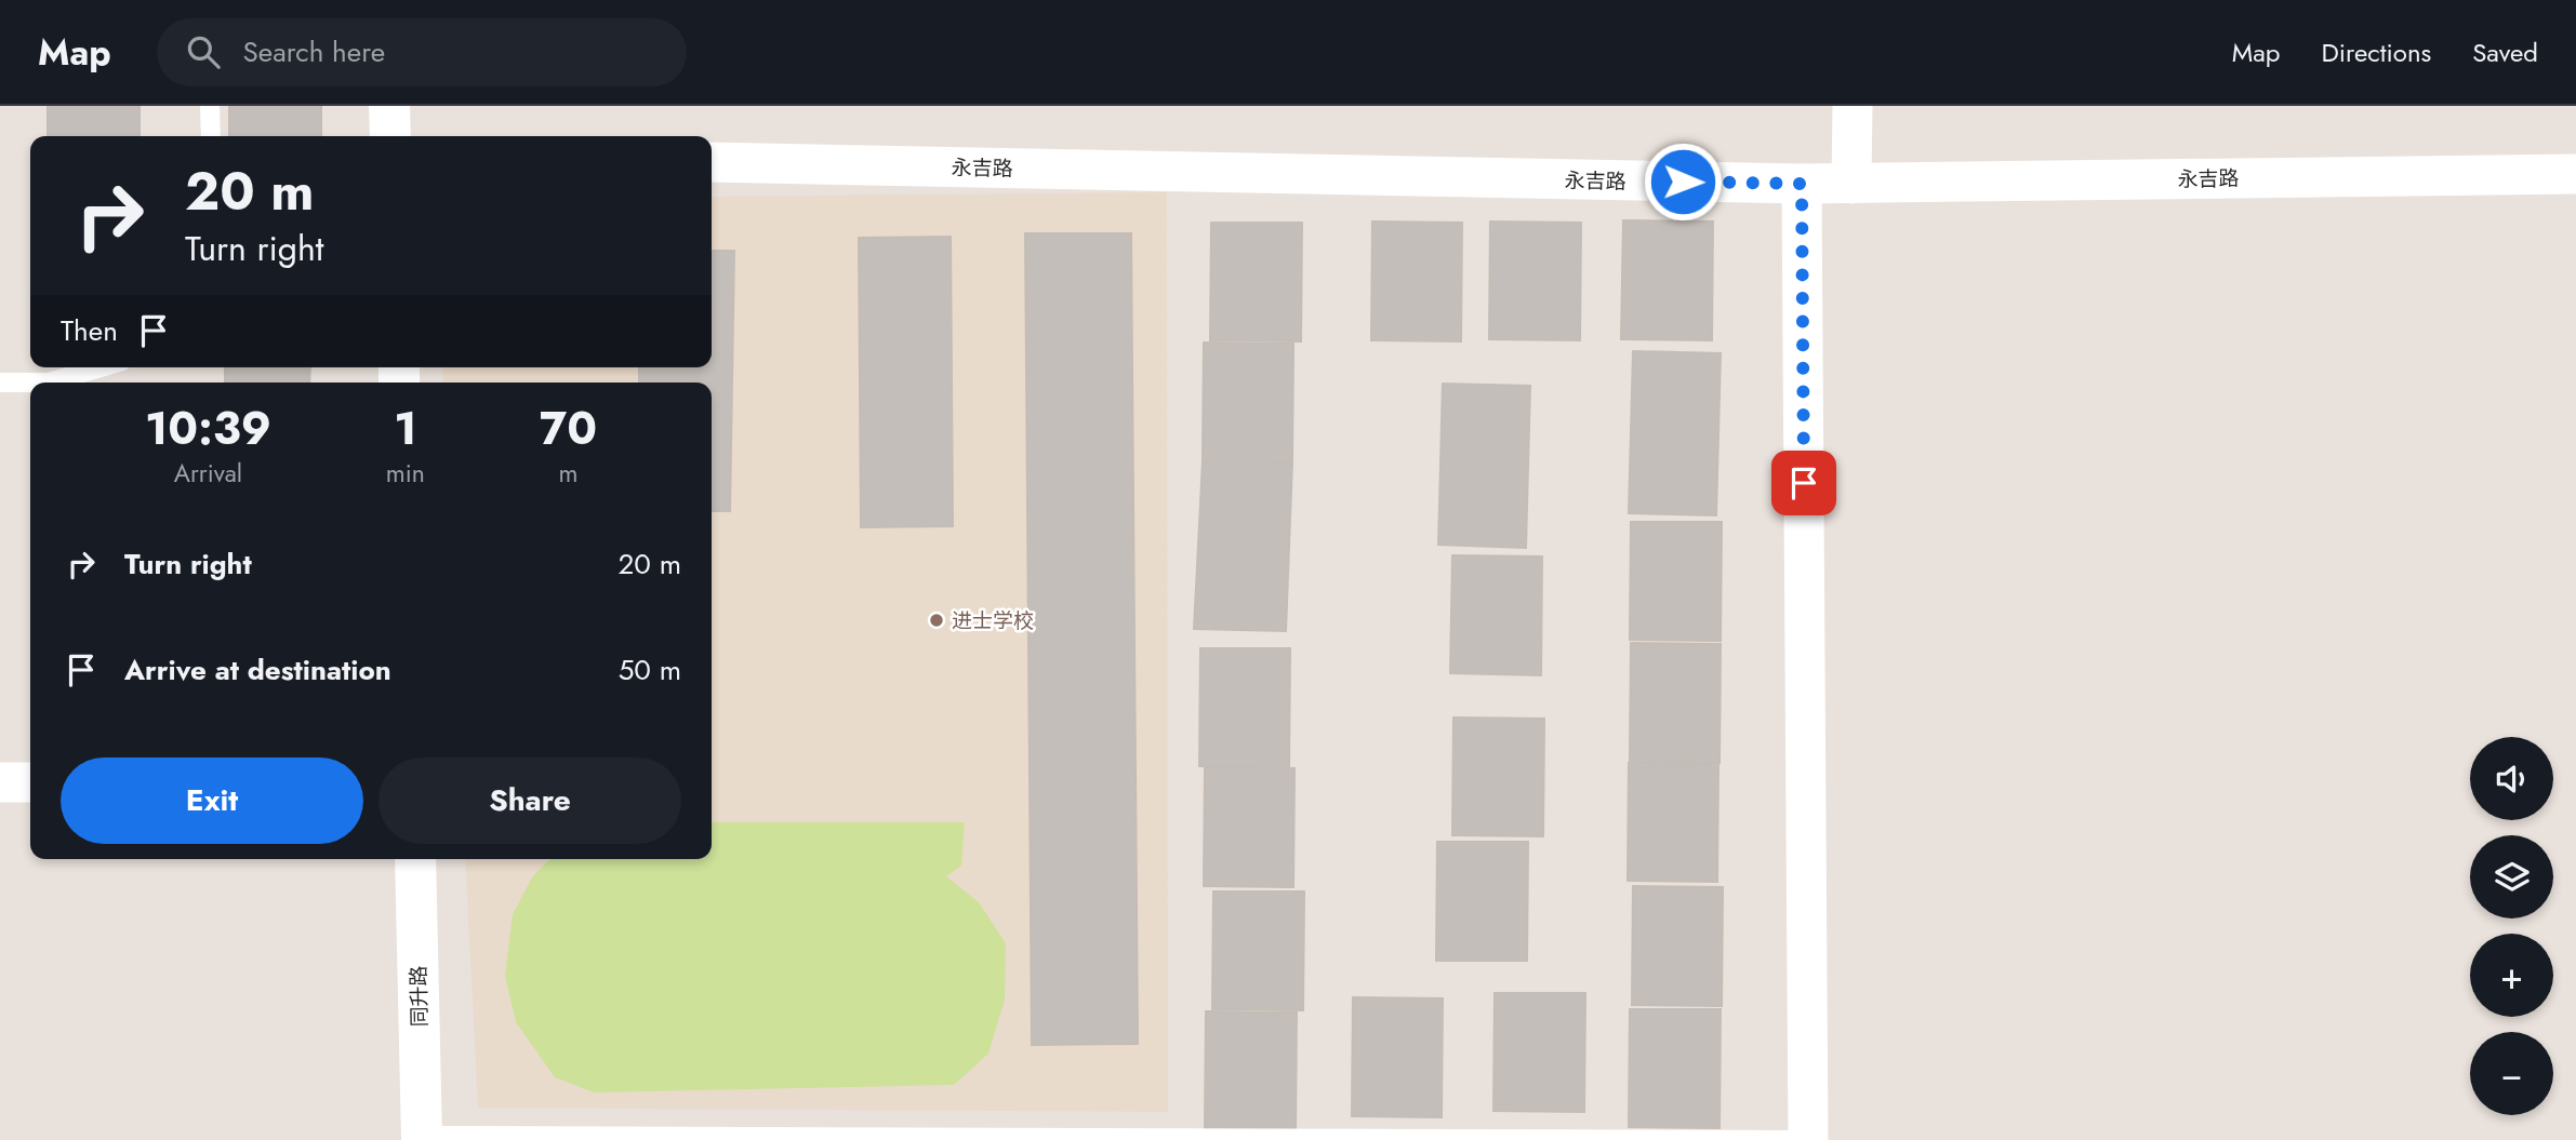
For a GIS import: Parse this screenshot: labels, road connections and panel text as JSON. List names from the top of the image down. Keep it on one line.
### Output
{"streets":{"street":["永吉路","同升路"]},"places":["进士学校"],"page":{"header":"Map","search":"Search here","nav":["Map","Directions","Saved"],"turn":["20 m","Turn right"],"then":"Then","eta":["10:39","Arrival","1","min","70","m"],"list":[{"name":"Turn right","value":"20 m"},{"name":"Arrive at destination","value":"50 m"}],"map_buttons":["+","−"],"buttons":["Exit","Share"]}}
